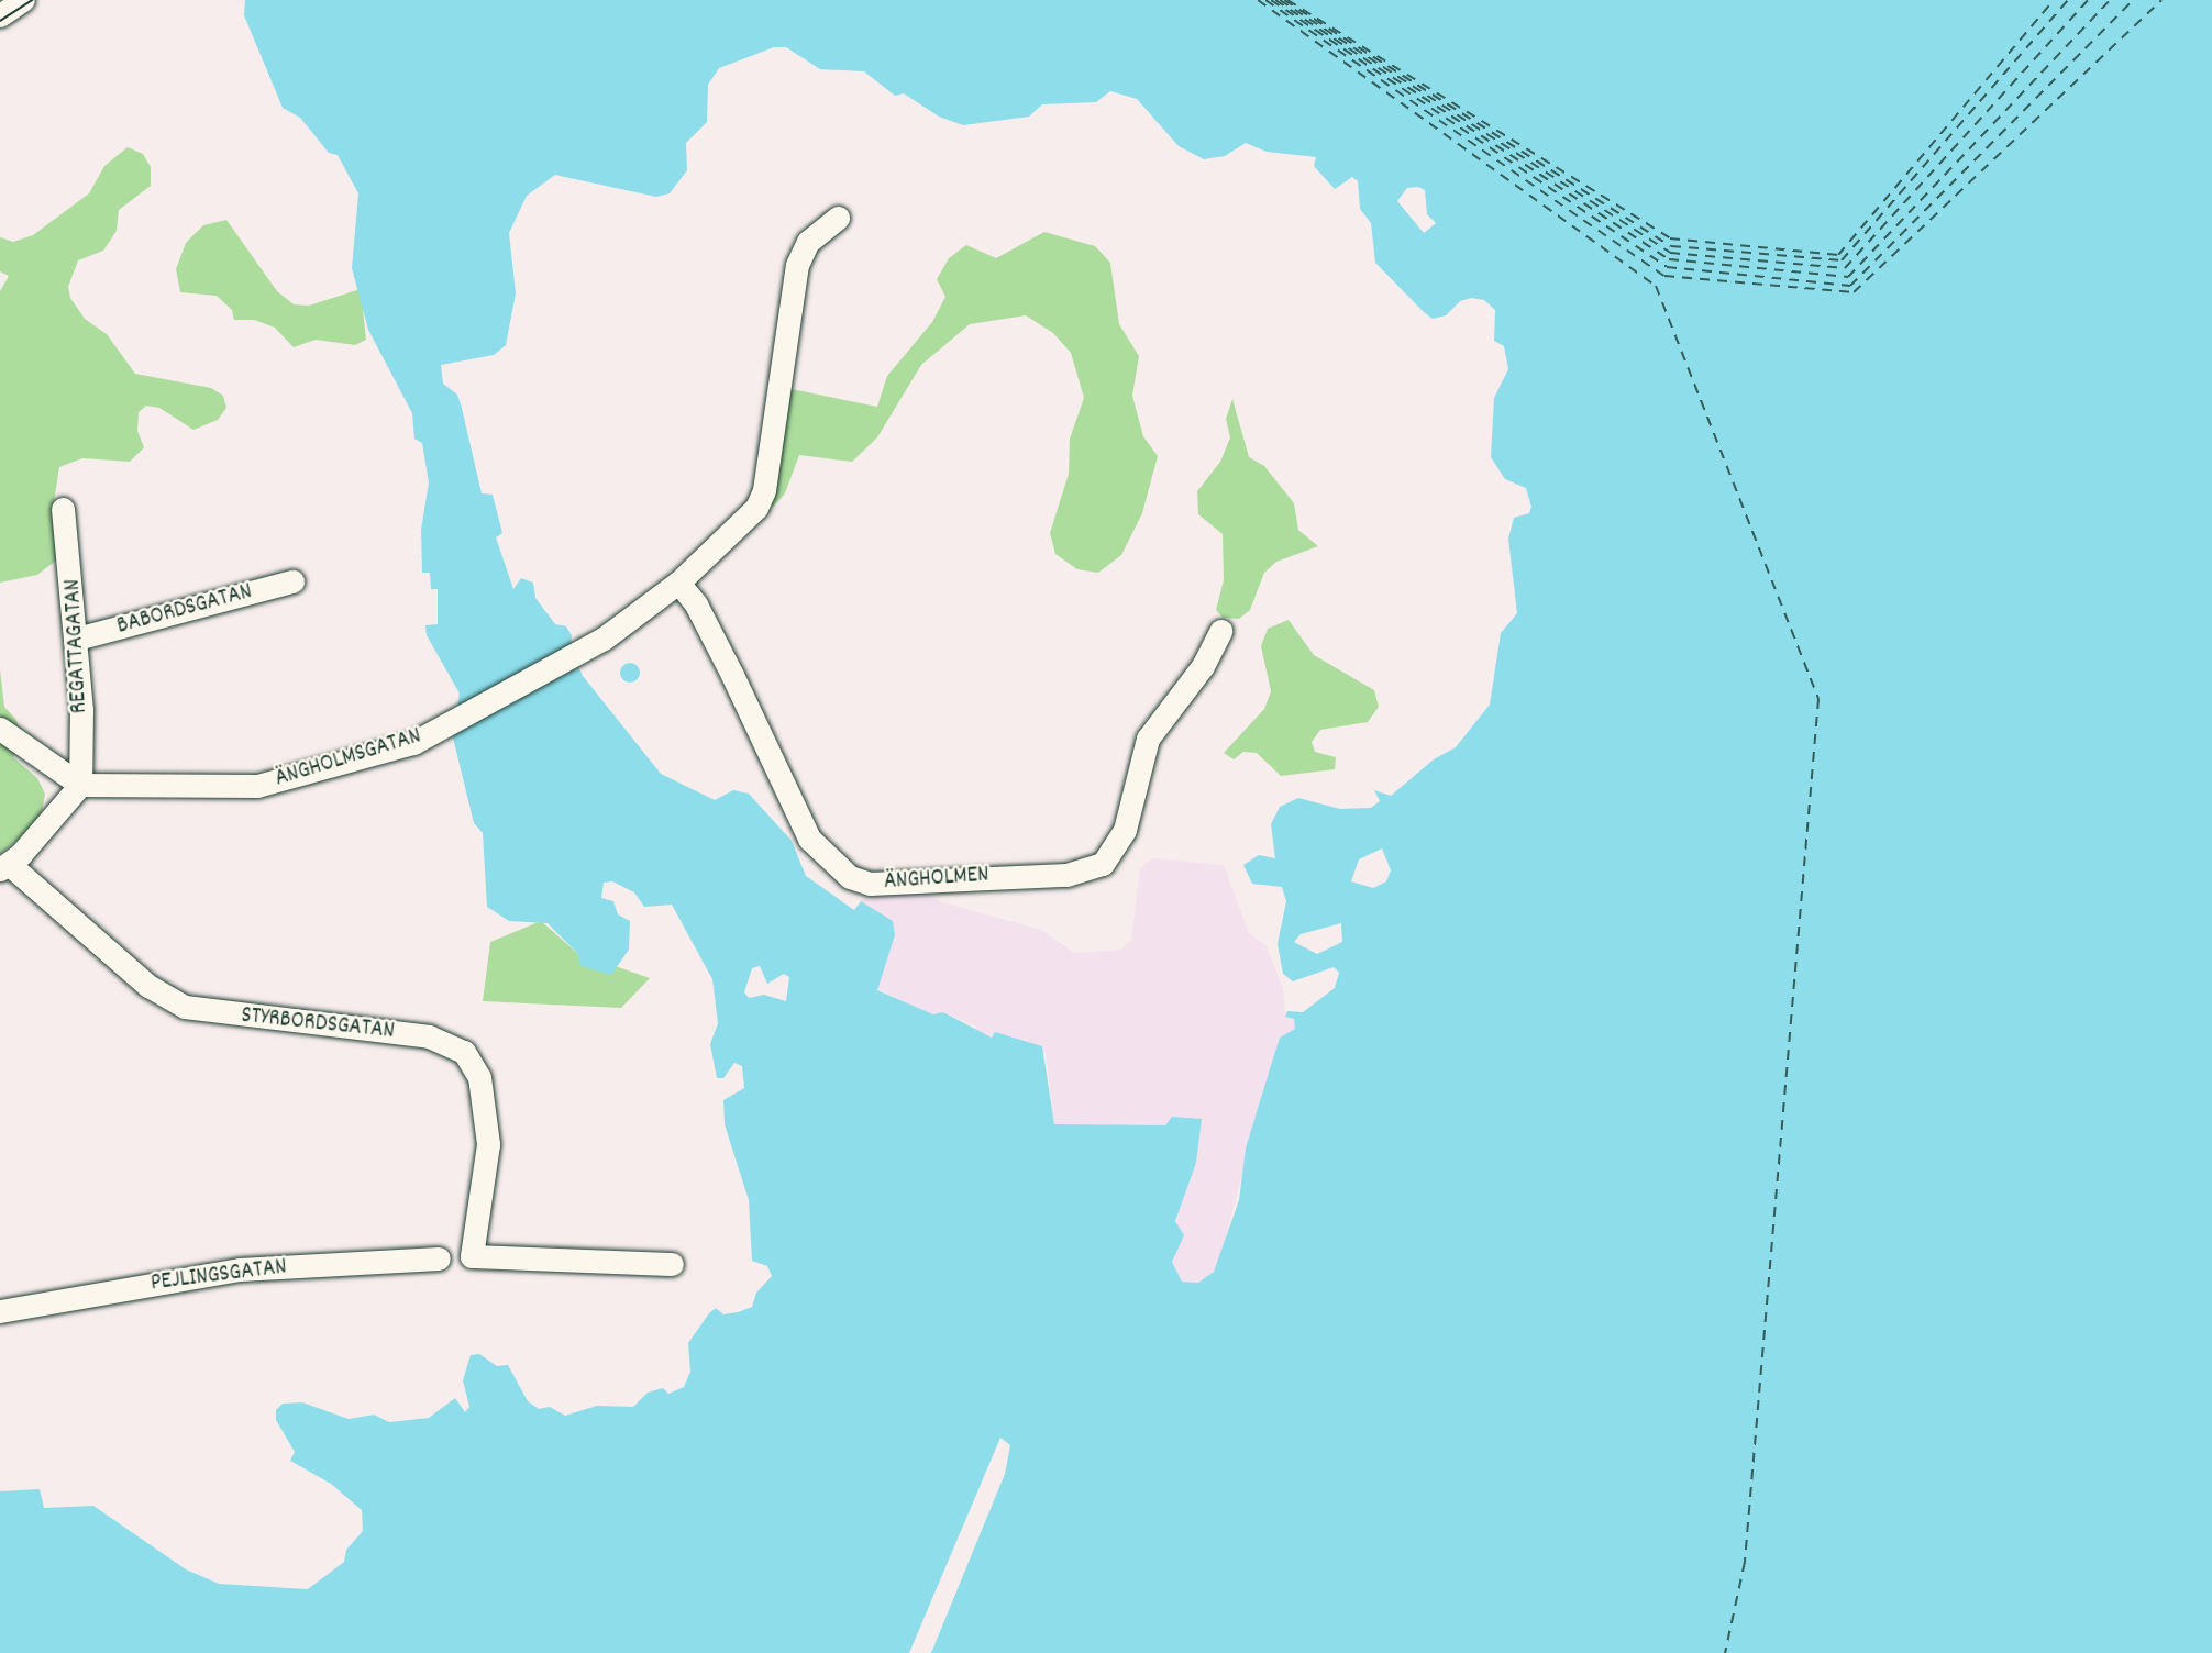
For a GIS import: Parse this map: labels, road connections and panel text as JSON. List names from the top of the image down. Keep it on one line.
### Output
{"streets":{"street":["BABORDSGATAN","REGATTAGATAN","ÄNGHOLMSGATAN","ÄNGHOLMEN","STYRBORDSGATAN","PEJLINGSGATAN"]},"crossings":[["BABORDSGATAN","REGATTAGATAN"],["REGATTAGATAN","ÄNGHOLMSGATAN"],["ÄNGHOLMSGATAN","ÄNGHOLMEN"]]}
